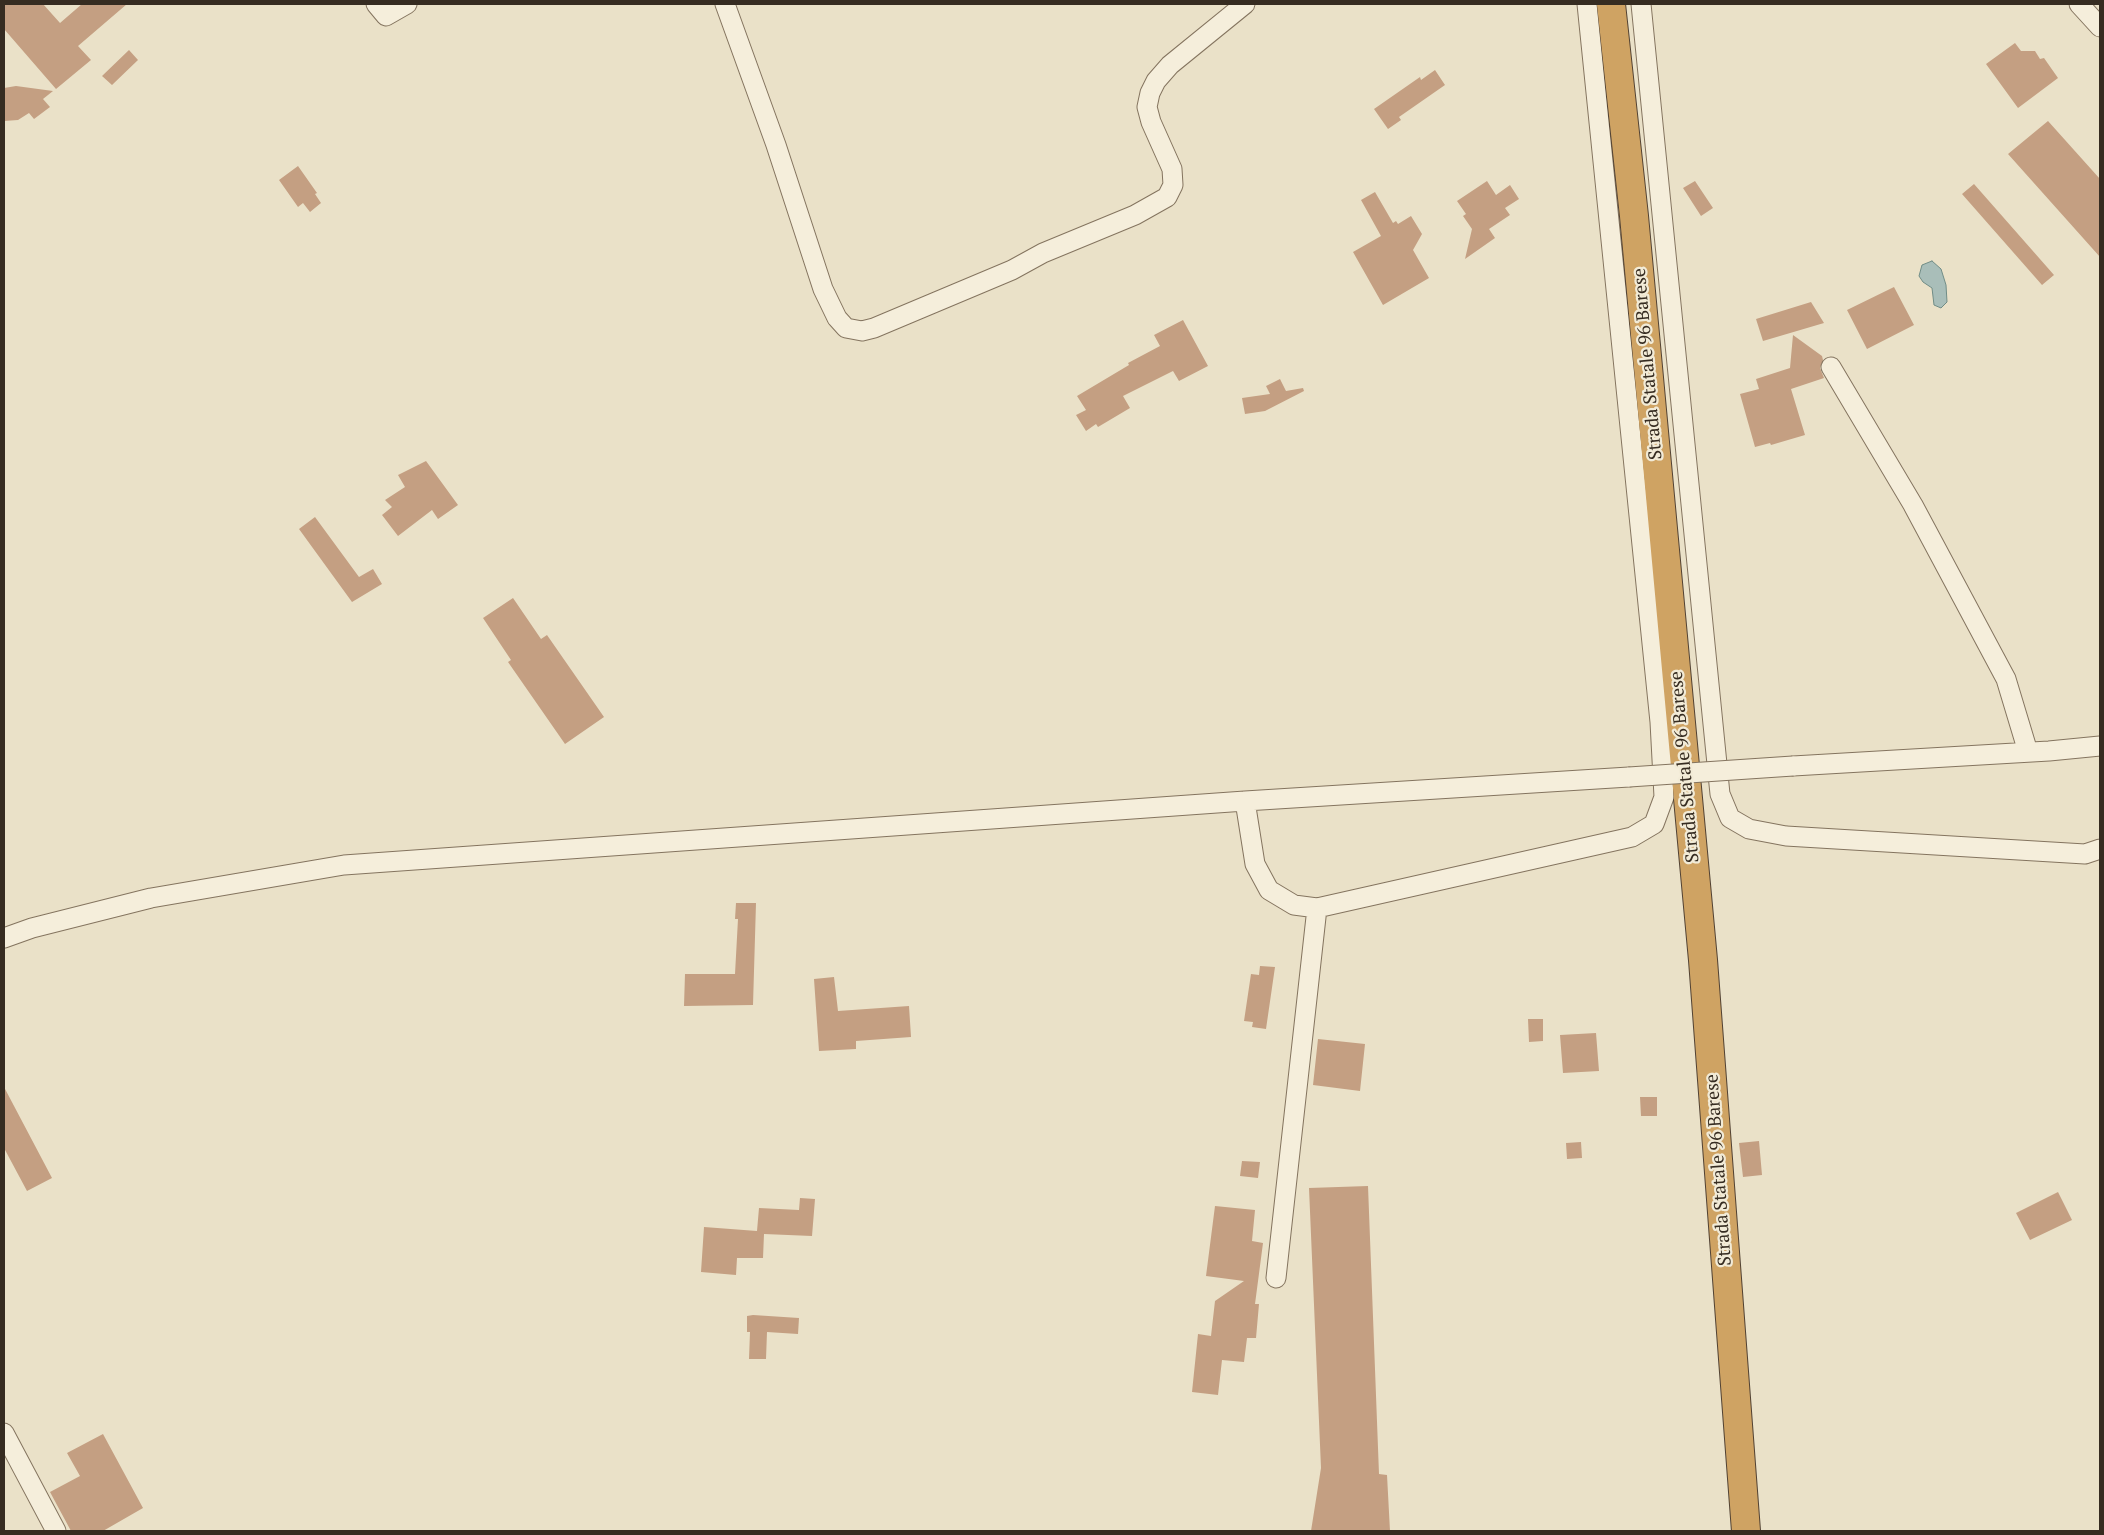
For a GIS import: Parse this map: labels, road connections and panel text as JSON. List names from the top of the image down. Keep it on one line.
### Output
{"streets":{"highway":["Strada Statale 96 Barese"]}}
